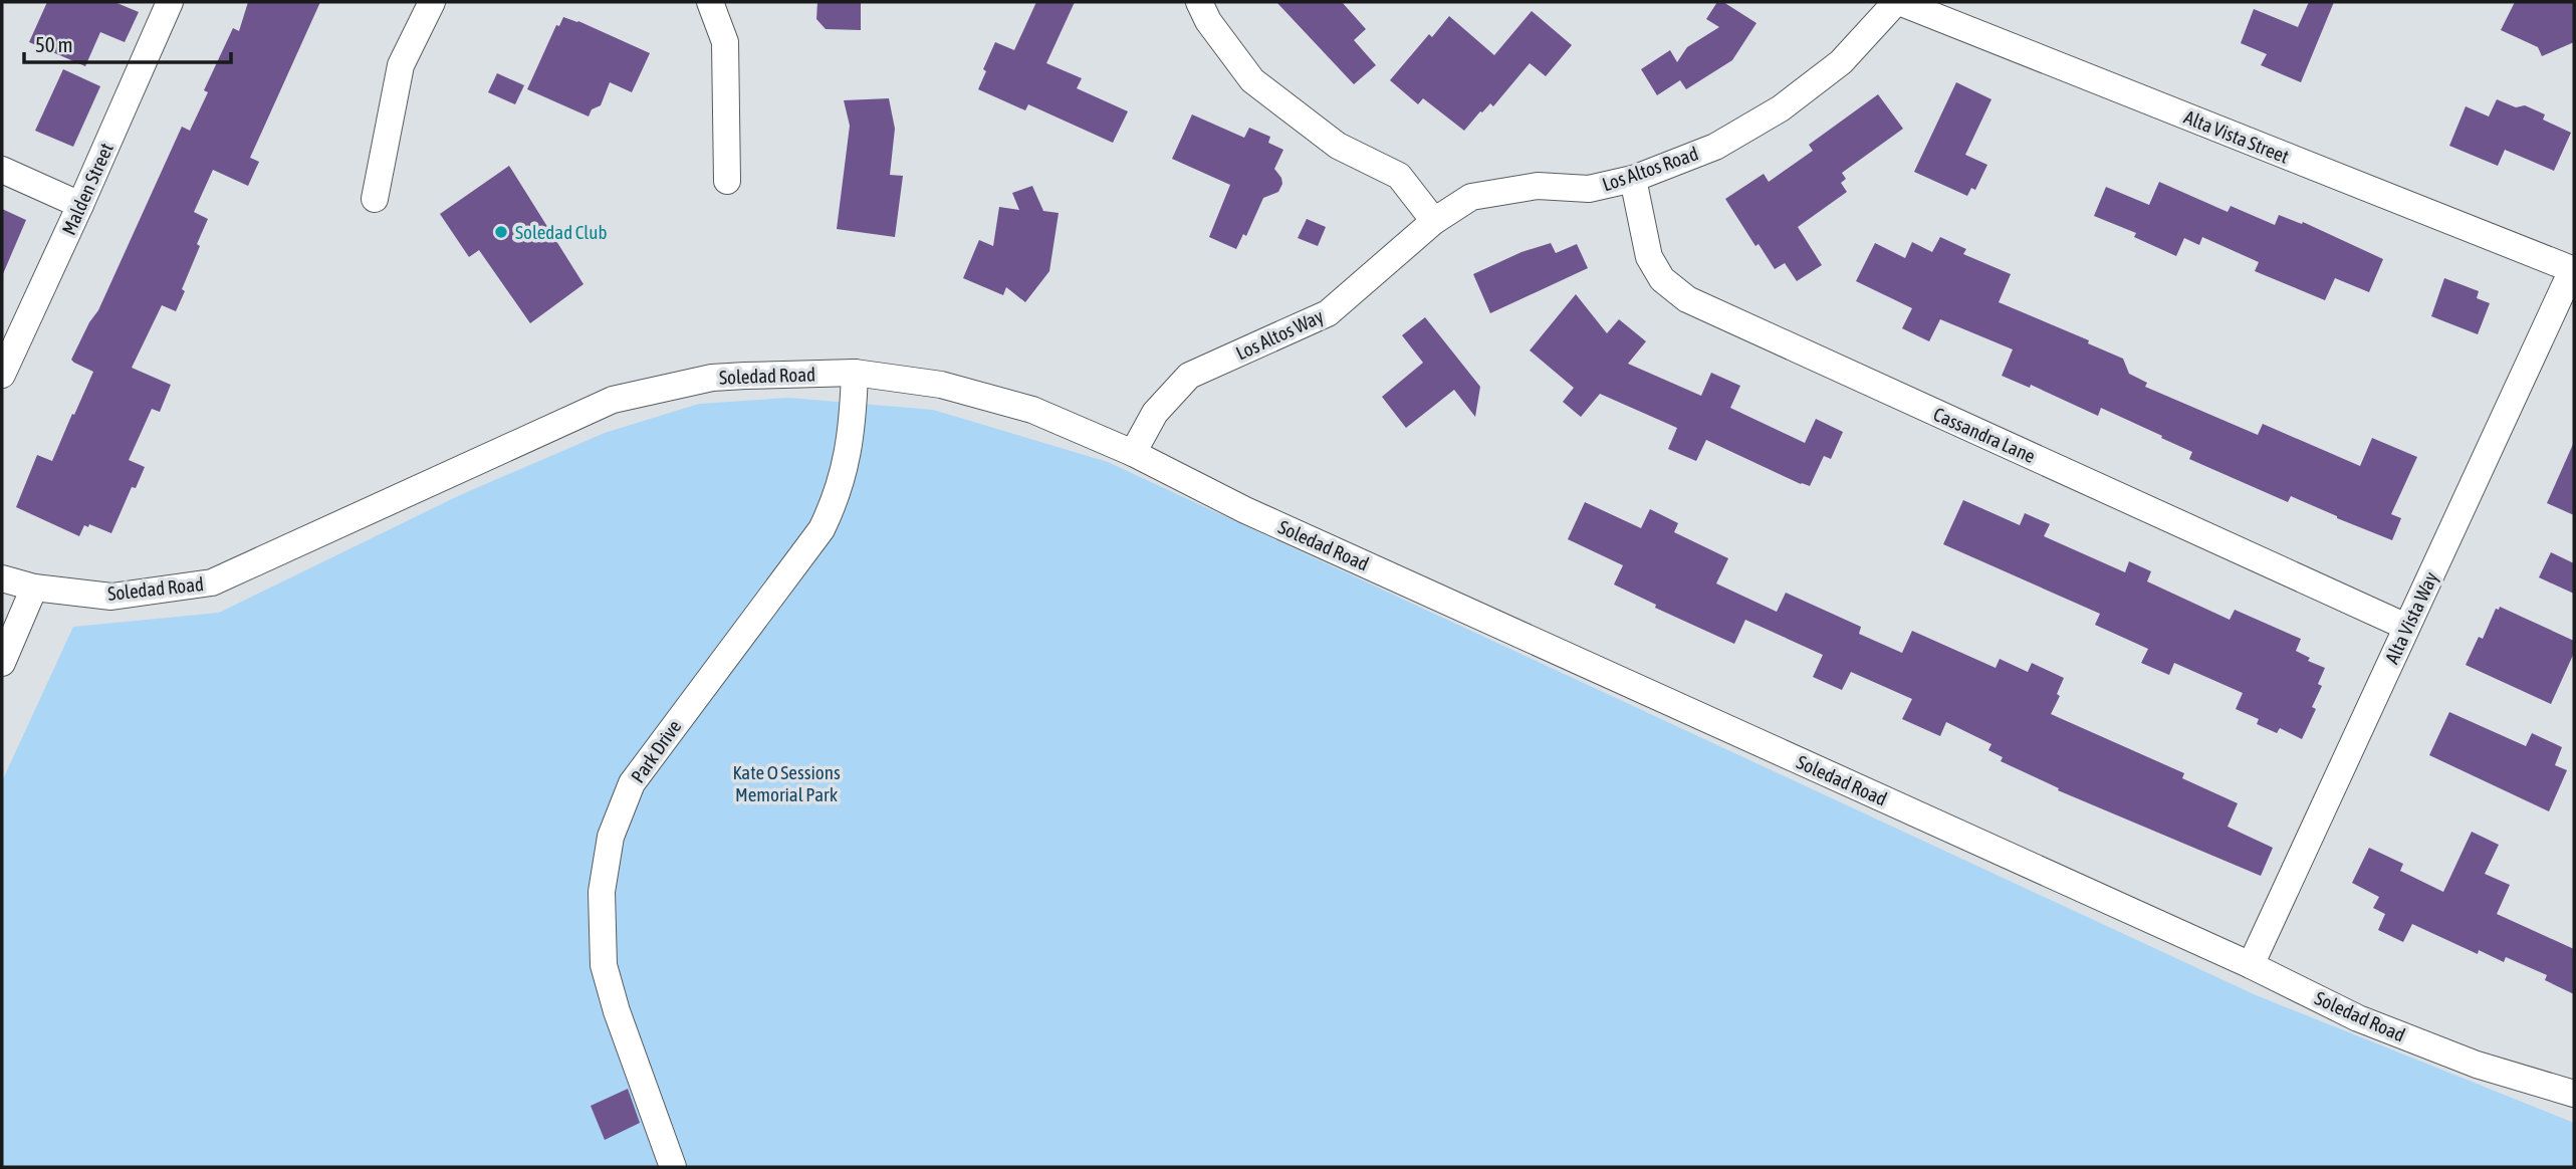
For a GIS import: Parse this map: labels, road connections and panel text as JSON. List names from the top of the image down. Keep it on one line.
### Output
{"streets":{"street":["Alta Vista Street","Los Altos Road","Malden Street","Los Altos Way","Soledad Road","Cassandra Lane","Alta Vista Way","Park Drive"]},"crossings":[["Alta Vista Street","Los Altos Road"],["Alta Vista Street","Alta Vista Way"],["Los Altos Road","Los Altos Way"],["Los Altos Road","Cassandra Lane"],["Los Altos Way","Soledad Road"],["Soledad Road","Alta Vista Way"],["Soledad Road","Park Drive"],["Cassandra Lane","Alta Vista Way"]],"parks":["Kate O Sessions Memorial Park"],"places":["Soledad Club"],"scale_bar":"50 m"}
